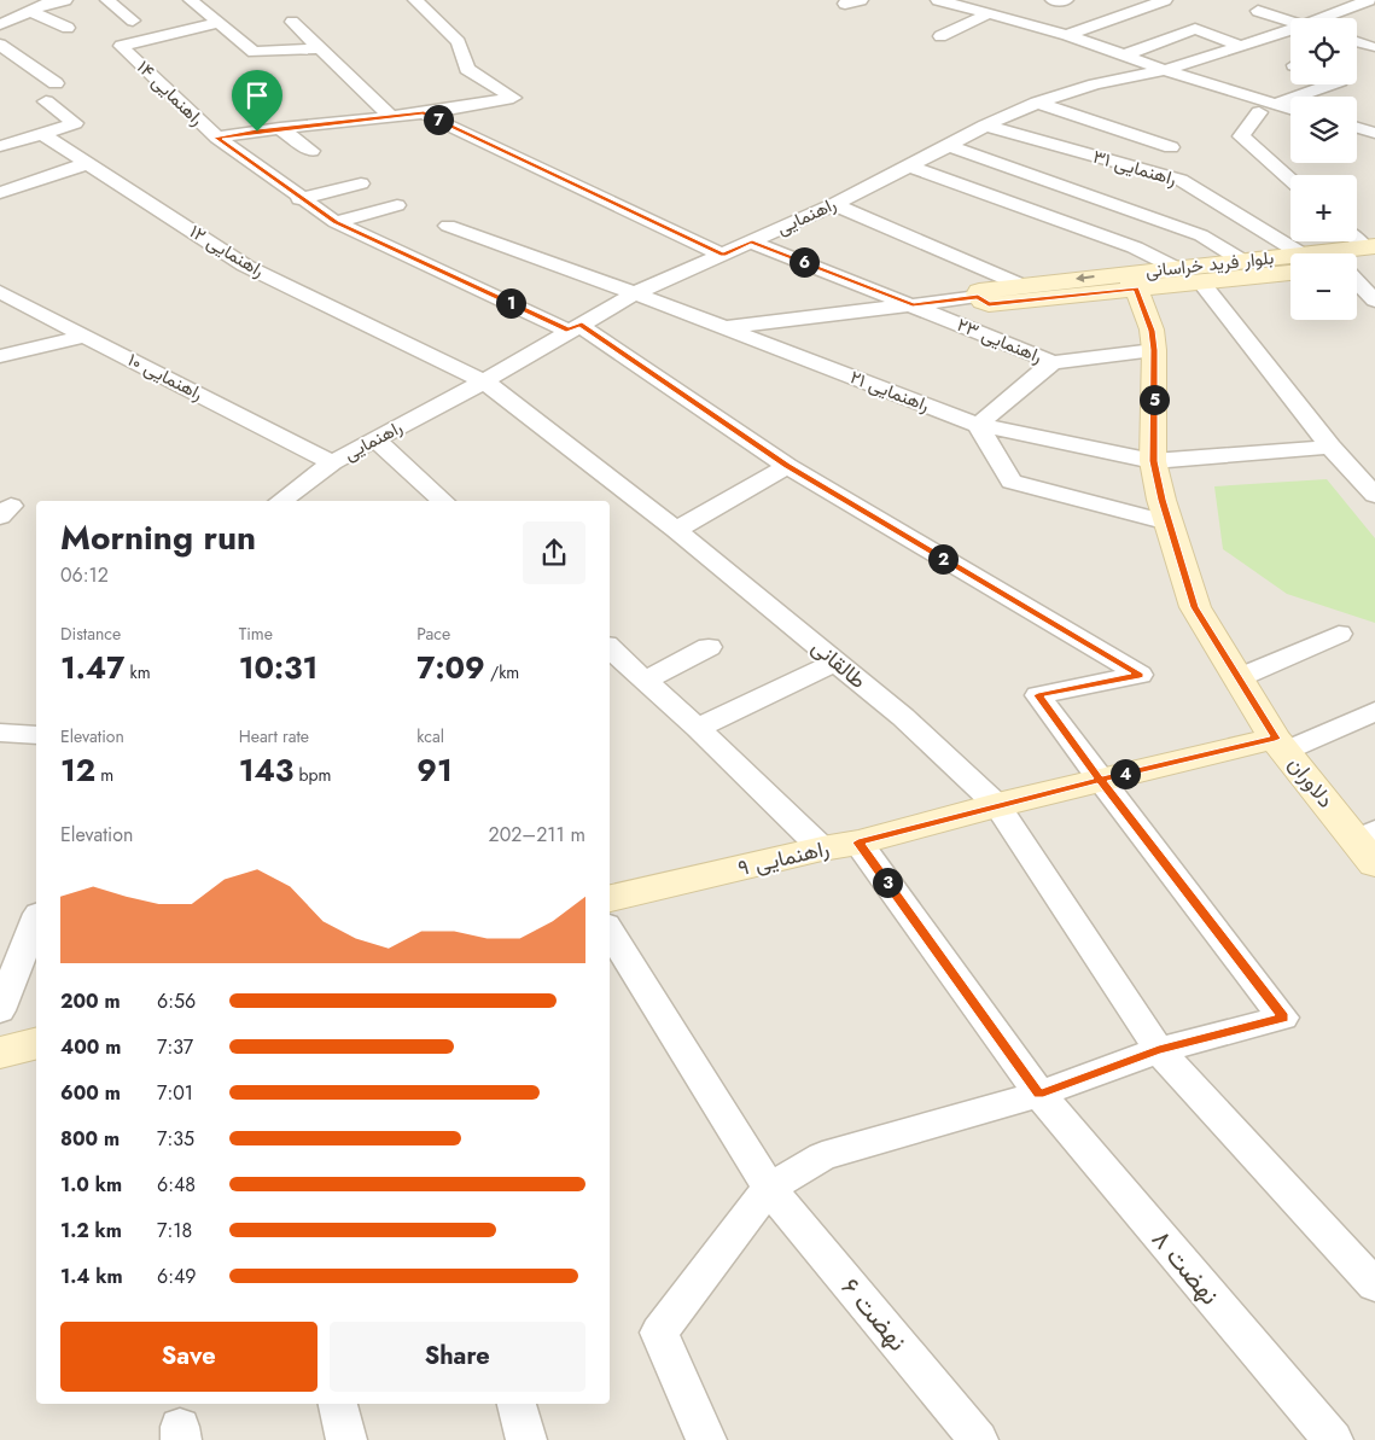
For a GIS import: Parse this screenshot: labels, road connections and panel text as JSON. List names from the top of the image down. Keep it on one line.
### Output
{"streets":{"street":["راهنمایی ۱۴","راهنمایی ۳۱","راهنمایی","راهنمایی ۱۲","بلوار فرید خراسانی","راهنمایی ۲۳","راهنمایی ۱۰","راهنمایی ۲۱","طالقانی","دلاوران","راهنمایی ۹","نهضت ۸","نهضت ۶"]},"crossings":[["راهنمایی ۱۴","راهنمایی"],["راهنمایی ۱۴","راهنمایی ۹"],["راهنمایی ۳۱","راهنمایی"],["راهنمایی","راهنمایی ۱۲"],["راهنمایی","راهنمایی ۲۳"],["راهنمایی","راهنمایی ۱۰"],["راهنمایی","راهنمایی ۲۱"],["راهنمایی ۱۲","طالقانی"],["بلوار فرید خراسانی","دلاوران"],["راهنمایی ۲۳","دلاوران"],["راهنمایی ۲۱","دلاوران"],["طالقانی","راهنمایی ۹"],["دلاوران","راهنمایی ۹"],["راهنمایی ۹","نهضت ۸"]],"page":{"map_buttons":["+","−"],"pins":["7","6","1","5","2","4","3"],"heading":["Morning run","06:12"],"stats":[["Distance","1.47 km"],["Time","10:31"],["Pace","7:09 /km"],["Elevation","12 m"],["Heart rate","143 bpm"],["kcal","91"]],"chart":["Elevation","202–211 m"],"list":[{"name":"200 m","note":"6:56"},{"name":"400 m","note":"7:37"},{"name":"600 m","note":"7:01"},{"name":"800 m","note":"7:35"},{"name":"1.0 km","note":"6:48"},{"name":"1.2 km","note":"7:18"},{"name":"1.4 km","note":"6:49"}],"buttons":["Save","Share"]}}
